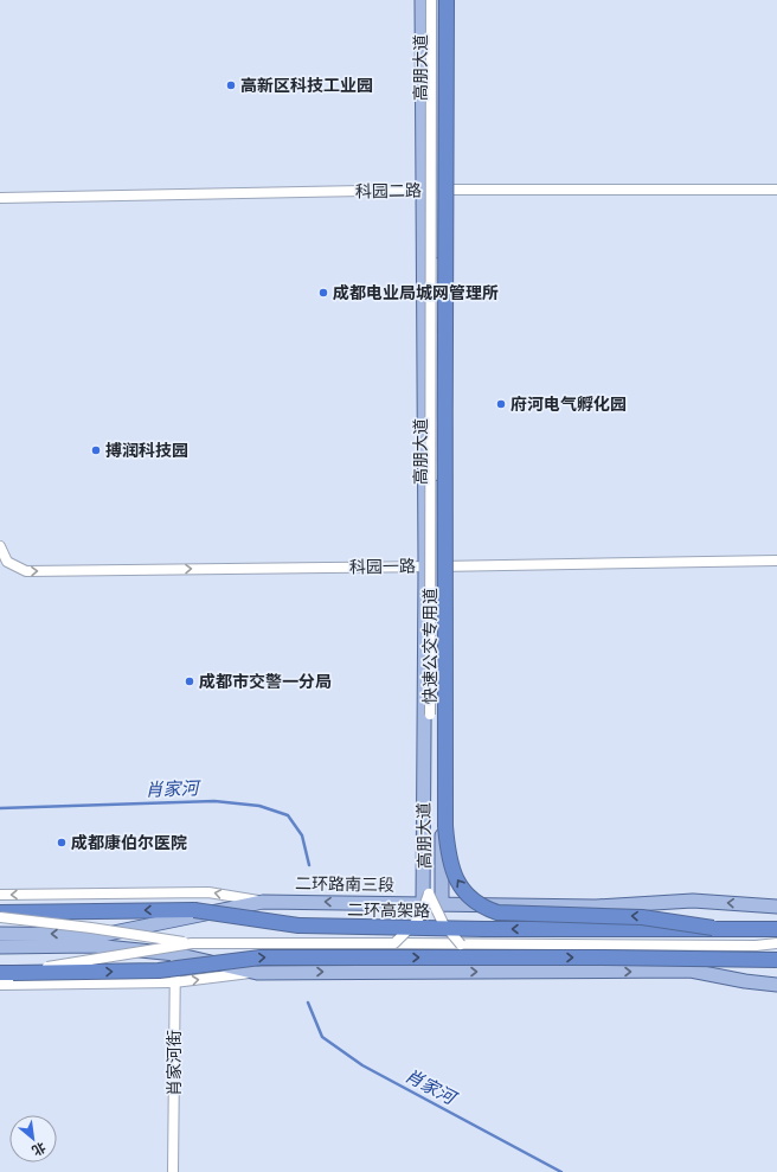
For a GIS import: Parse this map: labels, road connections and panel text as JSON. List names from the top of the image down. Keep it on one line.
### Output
{"streets":{"highway":["二环高架路"],"main road":["高朋大道","二环路南三段"],"street":["科园二路","科园一路","快速公交专用道","肖家河街"]},"crossings":[["高朋大道","科园二路"],["高朋大道","科园一路"],["高朋大道","快速公交专用道"],["高朋大道","二环路南三段"],["快速公交专用道","二环路南三段"]],"one_way":["科园一路"],"water":["肖家河"],"places":["高新区科技工业园","成都电业局城网管理所","府河电气孵化园","搏润科技园","成都市交警一分局","成都康伯尔医院"],"north":"bottom right"}
